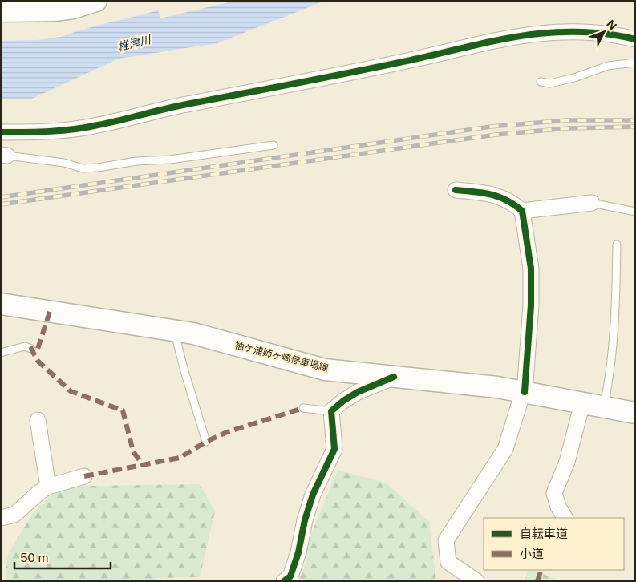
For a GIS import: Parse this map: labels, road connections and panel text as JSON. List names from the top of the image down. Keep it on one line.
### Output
{"streets":{"main road":["袖ケ浦姉ヶ崎停車場線"]},"water":["椎津川"],"legend":["自転車道","小道"],"scale_bar":"50 m","north":"top right"}
